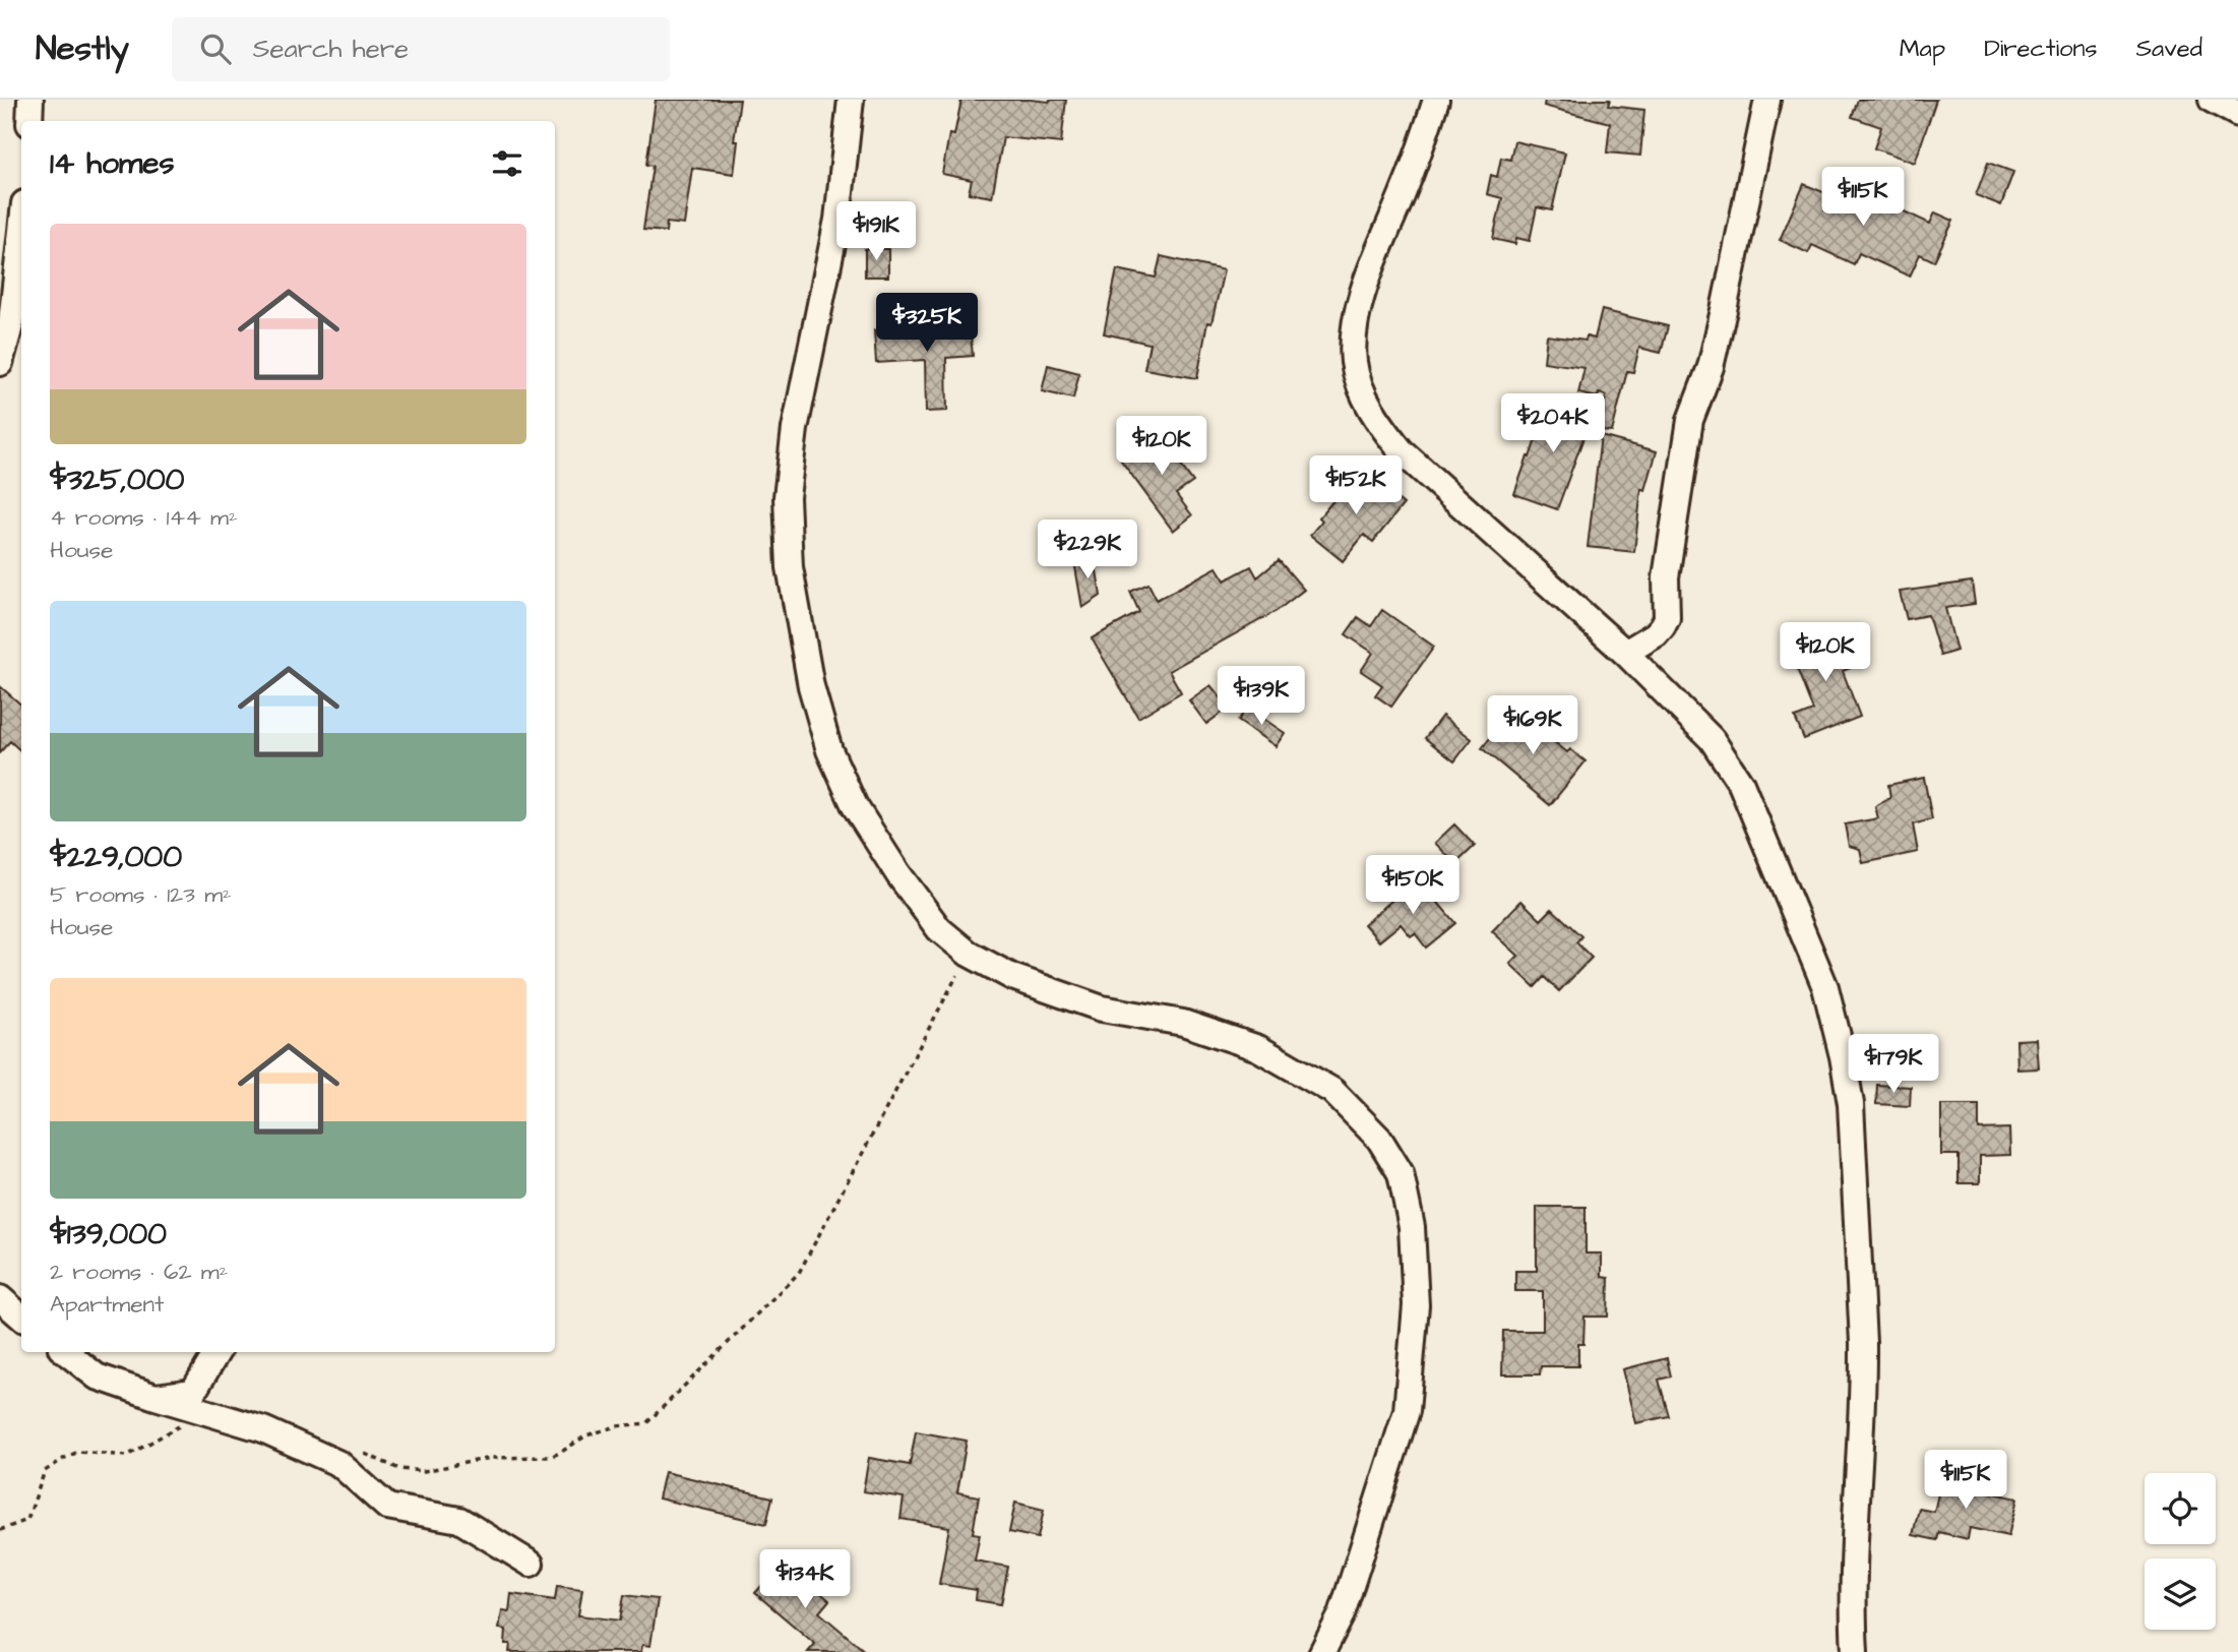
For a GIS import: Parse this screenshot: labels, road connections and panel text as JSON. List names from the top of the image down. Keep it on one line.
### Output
{"page":{"header":"Nestly","search":"Search here","nav":["Map","Directions","Saved"],"heading":"14 homes","price":["$115K","$191K","$325K","$204K","$120K","$152K","$229K","$120K","$139K","$169K","$150K","$179K","$115K","$134K"],"list":[{"name":"$325,000","note":"4 rooms · 144 m² · House"},{"name":"$229,000","note":"5 rooms · 123 m² · House"},{"name":"$139,000","note":"2 rooms · 62 m² · Apartment"}]}}
